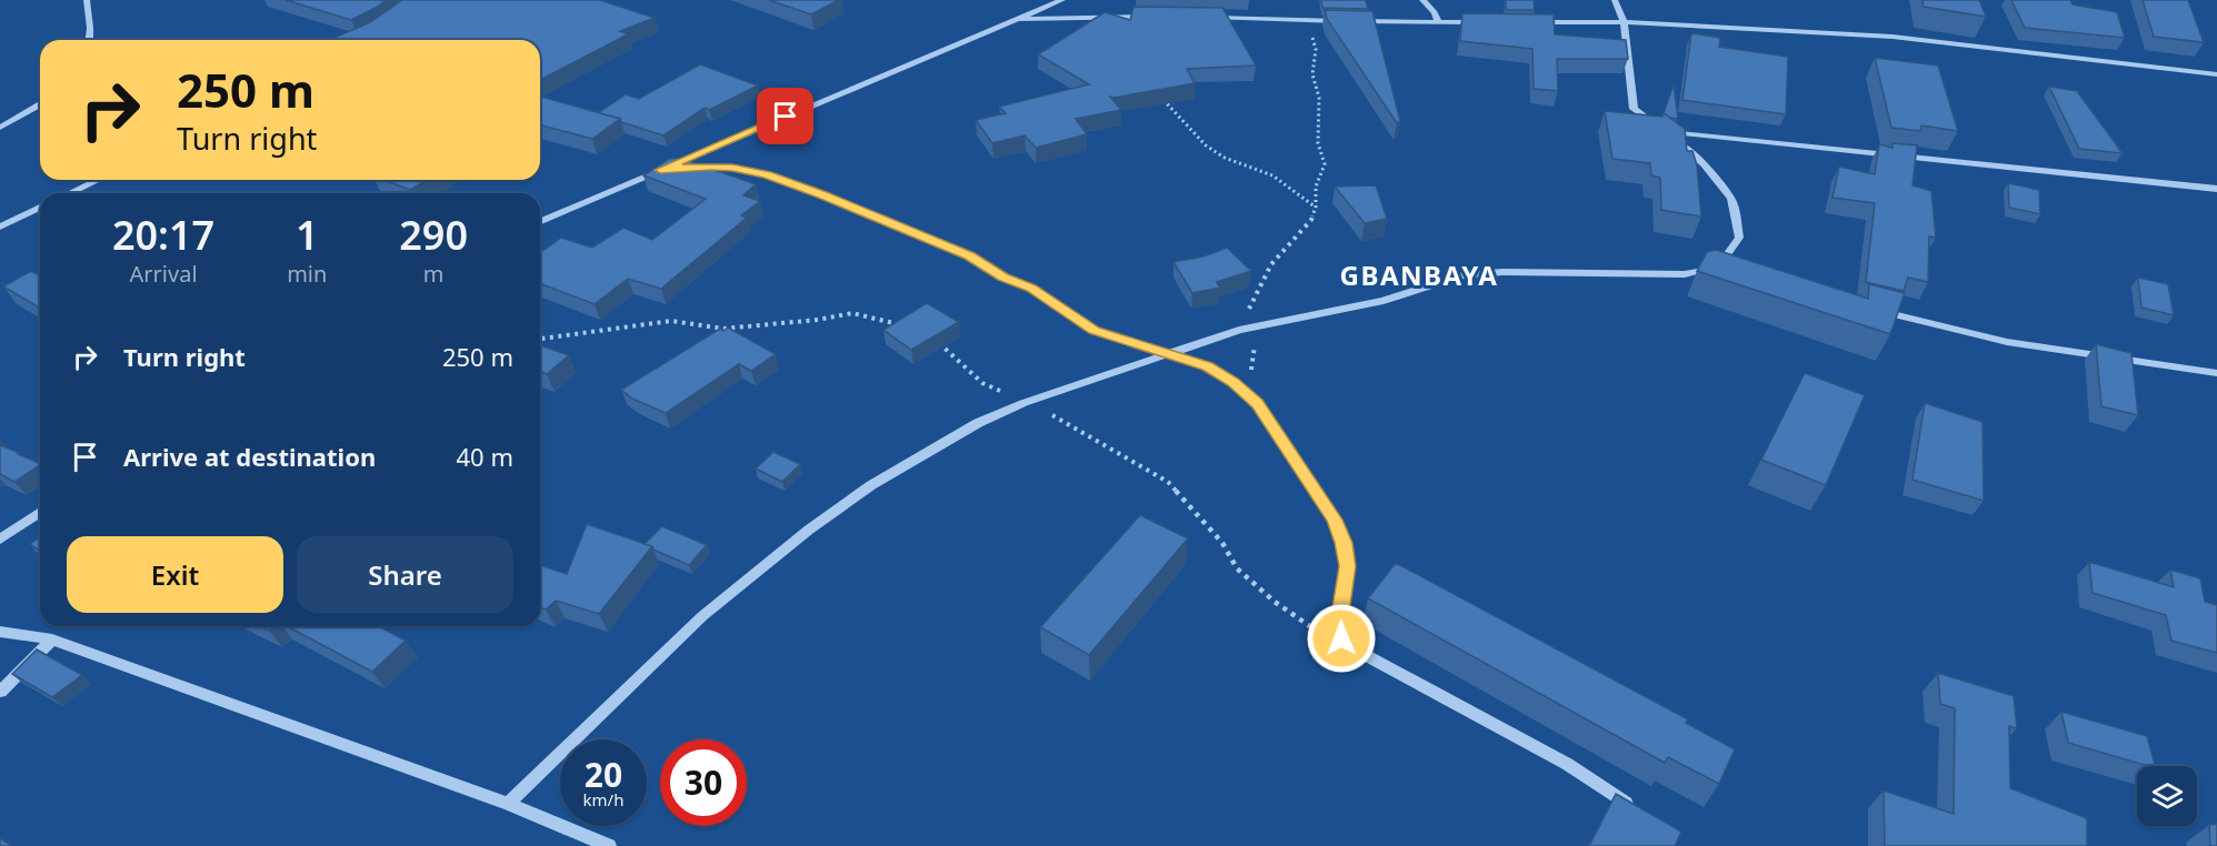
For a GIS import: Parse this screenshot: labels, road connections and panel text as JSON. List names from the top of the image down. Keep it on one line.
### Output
{"districts":["GBANBAYA"],"page":{"turn":["250 m","Turn right"],"eta":["20:17","Arrival","1","min","290","m"],"list":[{"name":"Turn right","value":"250 m"},{"name":"Arrive at destination","value":"40 m"}],"buttons":["Exit","Share"],"speed":"20 km/h","limit":"30"}}
